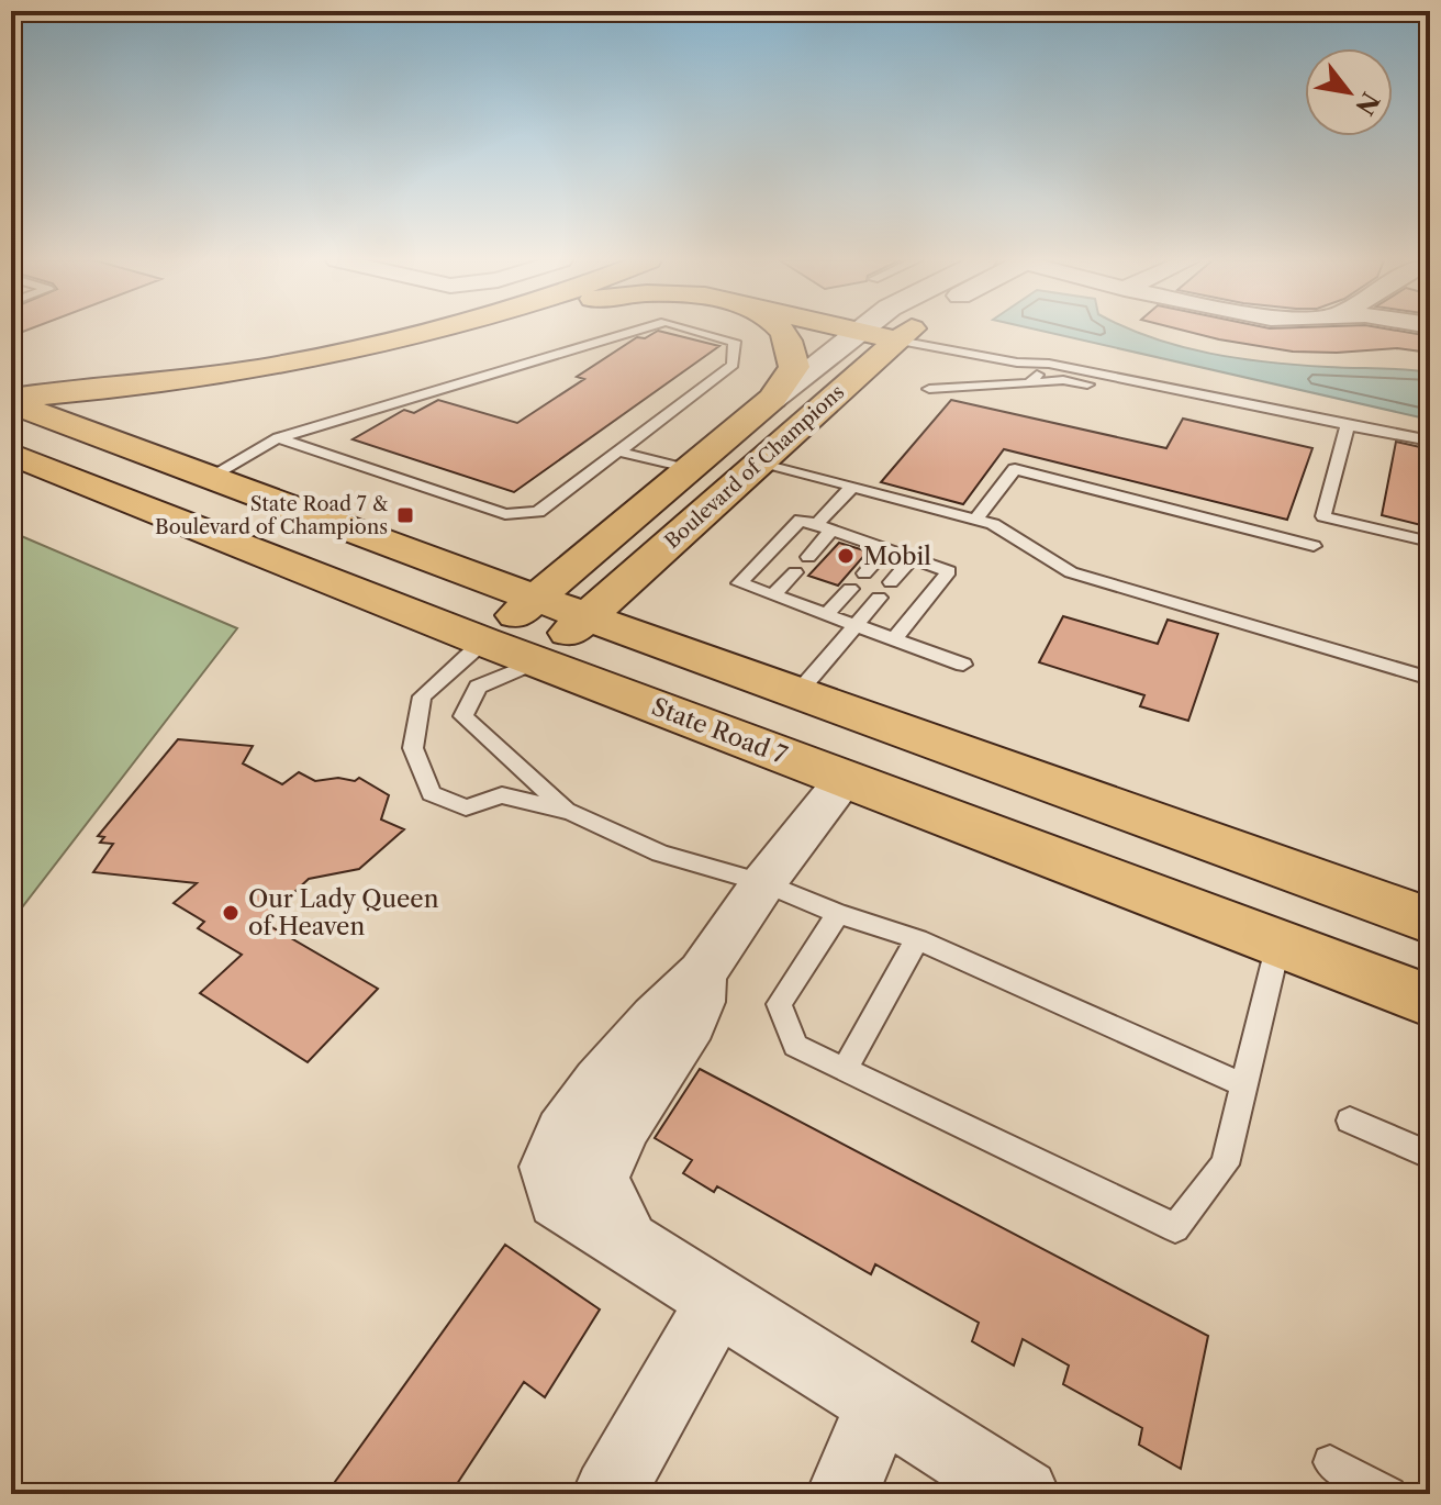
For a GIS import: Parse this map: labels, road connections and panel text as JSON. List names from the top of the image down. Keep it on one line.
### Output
{"streets":{"main road":["Boulevard of Champions","State Road 7"]},"crossings":[["Boulevard of Champions","State Road 7"]],"places":{"transit":["State Road 7 & Boulevard of Champions"],"other":["Mobil","Our Lady Queen of Heaven"]},"north":"bottom right"}
